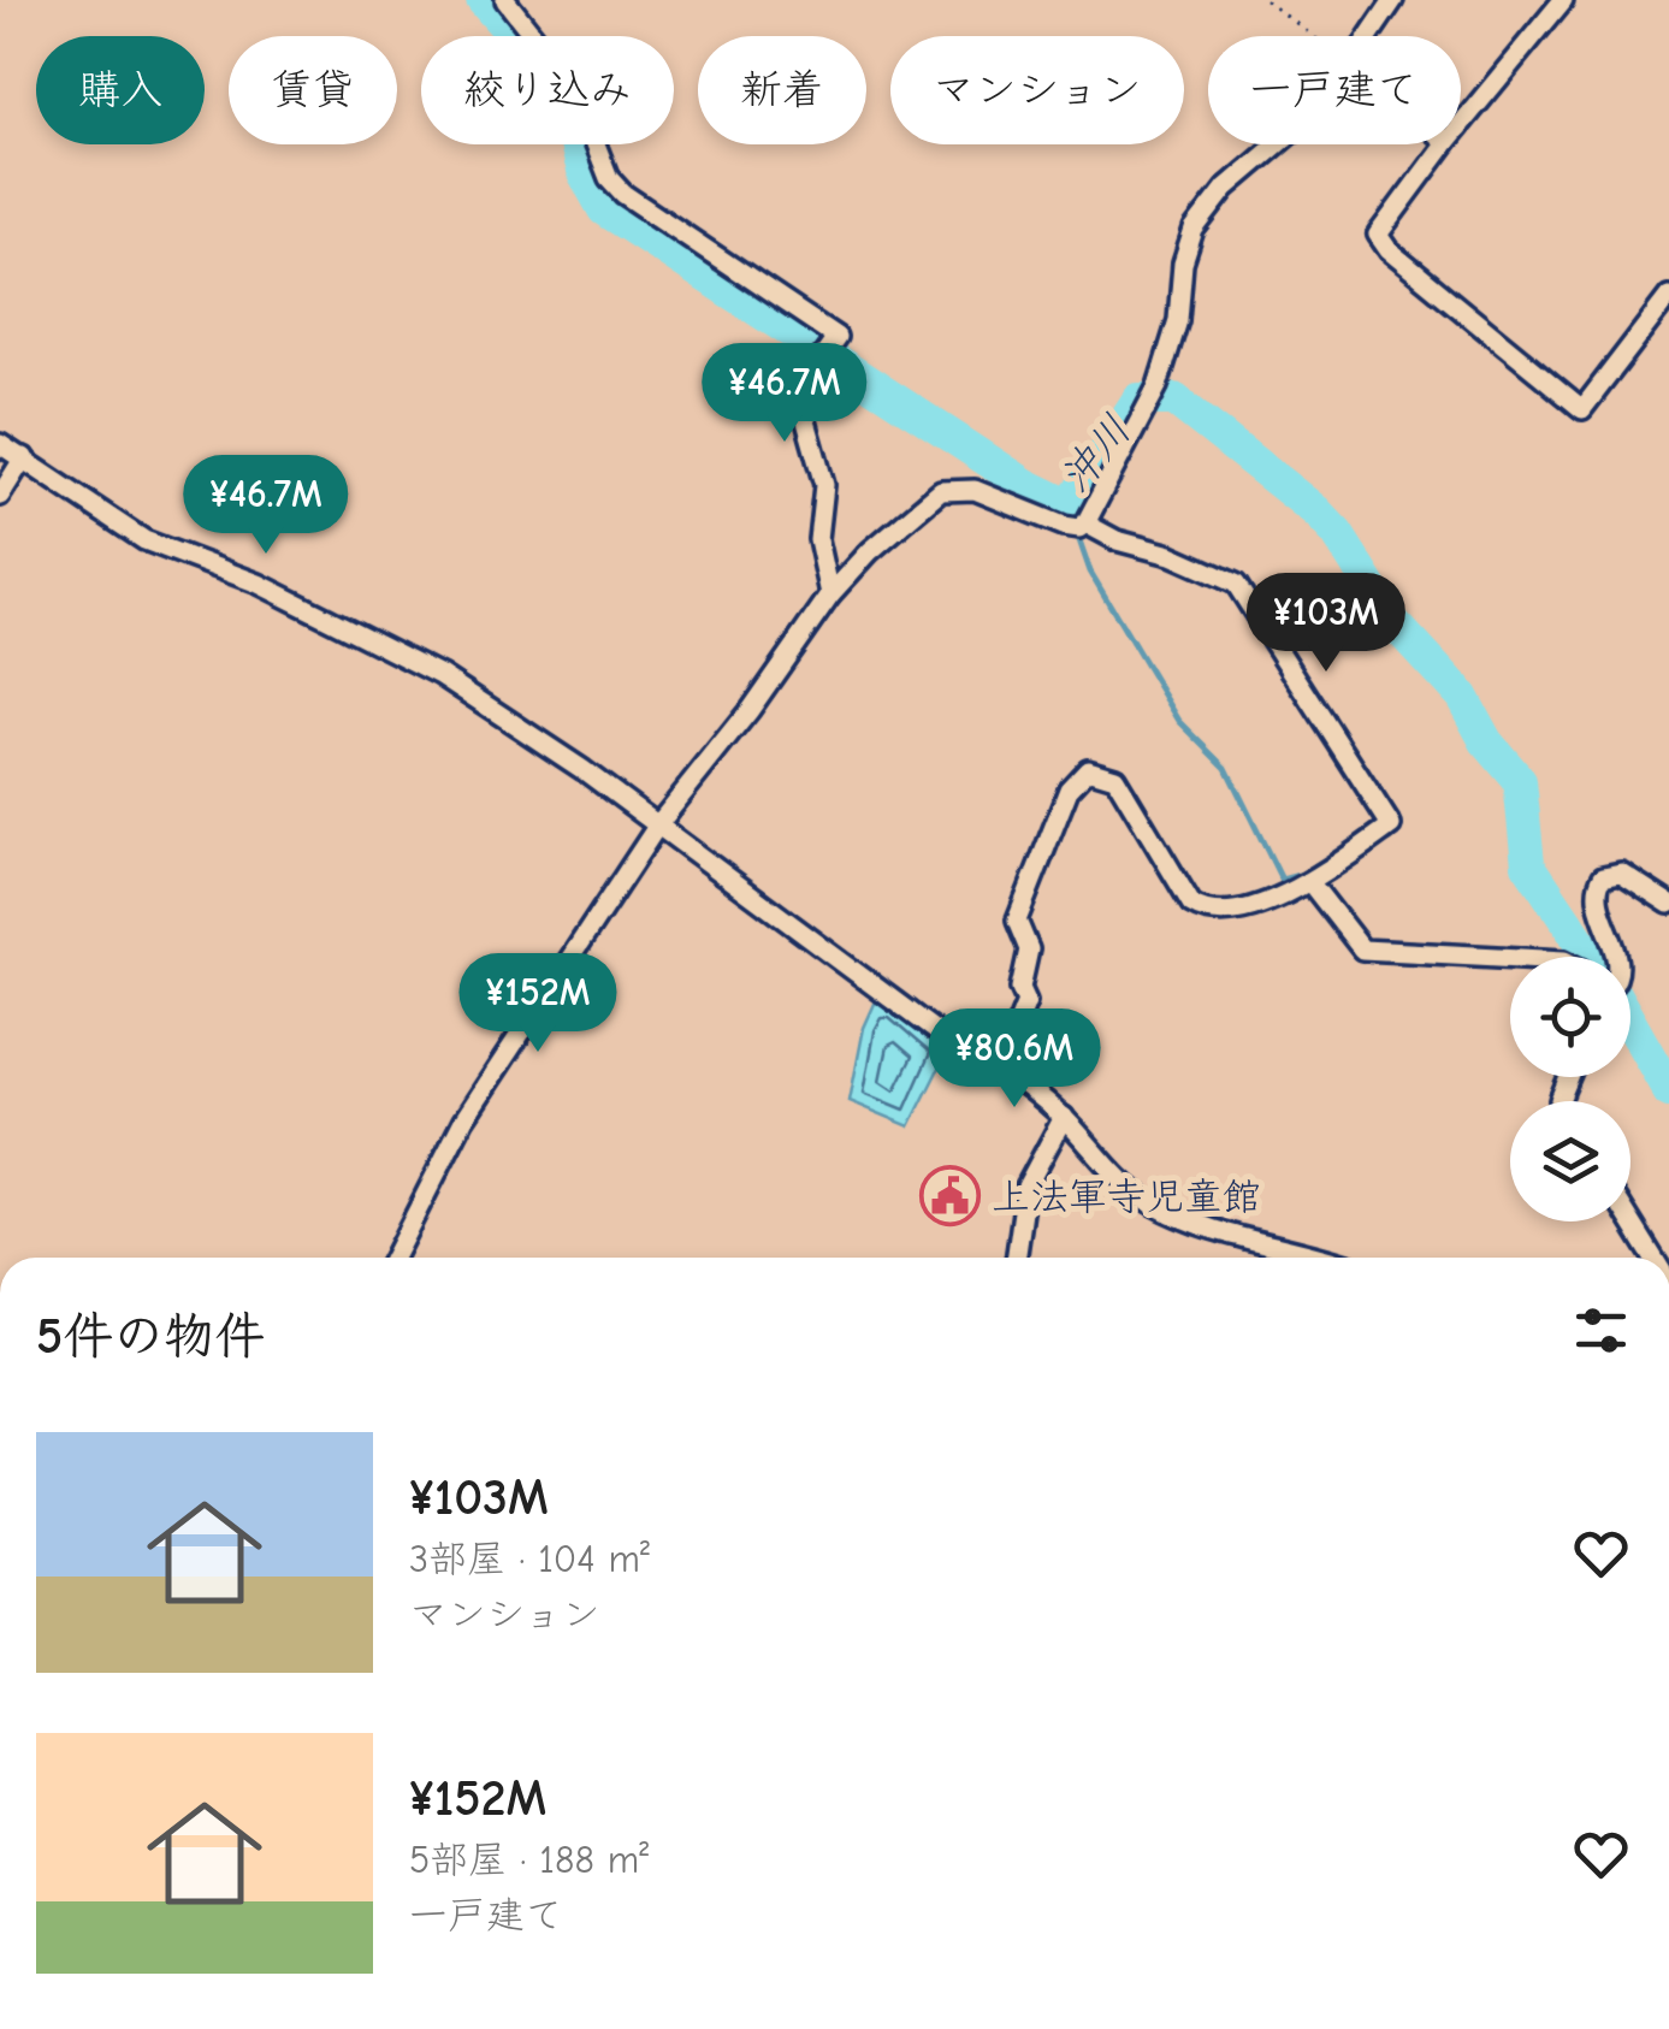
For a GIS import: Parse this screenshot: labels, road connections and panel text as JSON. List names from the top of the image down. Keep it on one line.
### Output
{"water":["沖川"],"places":{"public building":["上法軍寺児童館"]},"page":{"chip":["購入","賃貸","絞り込み","新着","マンション","一戸建て"],"price":["¥46.7M","¥46.7M","¥103M","¥152M","¥80.6M"],"heading":"5件の物件","list":[{"name":"¥103M","note":"3部屋 · 104 m² · マンション"},{"name":"¥152M","note":"5部屋 · 188 m² · 一戸建て"}]}}
